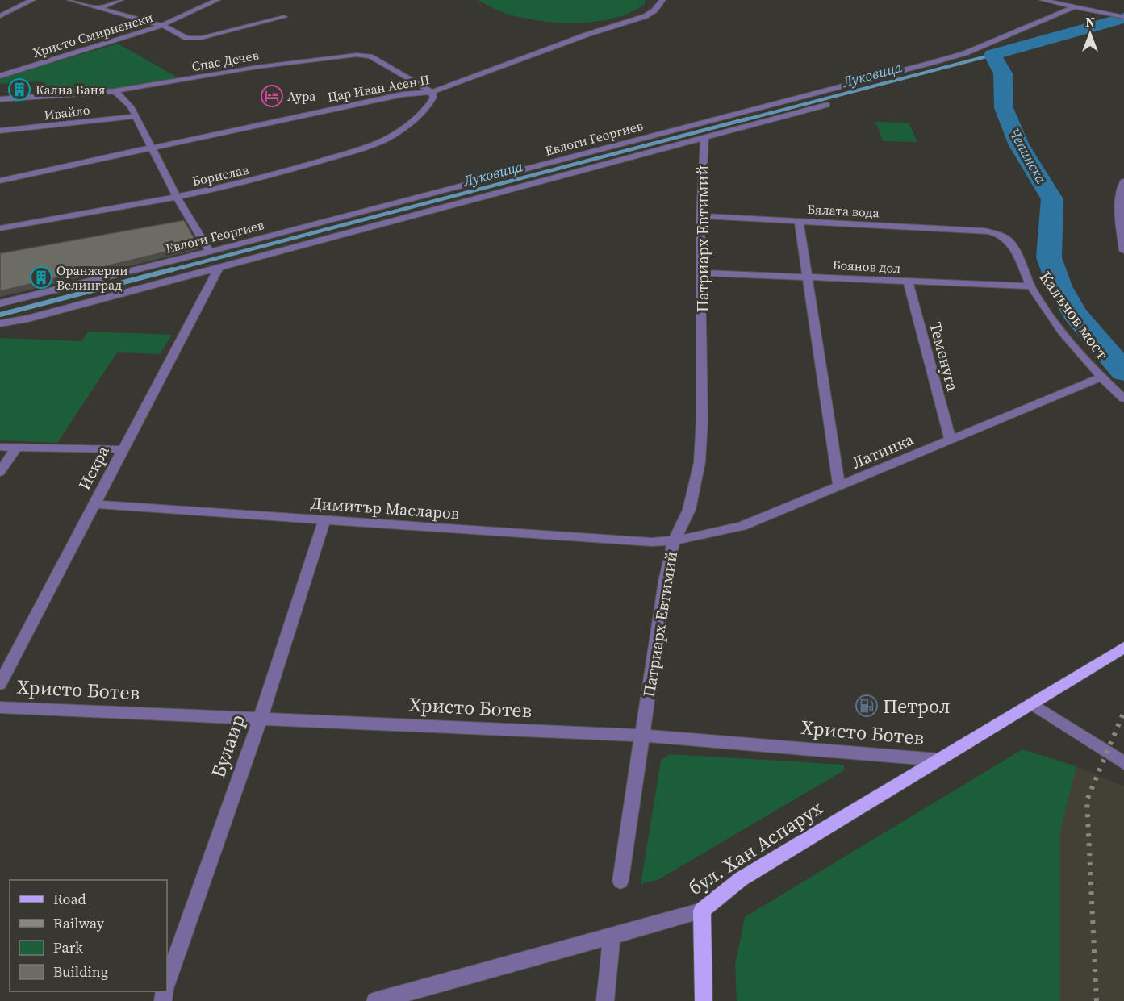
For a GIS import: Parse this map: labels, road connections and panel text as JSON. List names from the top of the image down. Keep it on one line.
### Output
{"streets":{"main road":["бул. Хан Аспарух"],"street":["Христо Смирненски","Спас Дечев","Цар Иван Асен II","Ивайло","Евлоги Георгиев","Борислав","Бялата вода","Патриарх Евтимий","Боянов дол","Калъчов мост","Теменуга","Латинка","Искра","Димитър Масларов","Христо Ботев","Булаир"]},"crossings":[["Спас Дечев","Цар Иван Асен II"],["Спас Дечев","Борислав"],["Цар Иван Асен II","Борислав"],["Евлоги Георгиев","Патриарх Евтимий"],["Евлоги Георгиев","Искра"],["Бялата вода","Патриарх Евтимий"],["Бялата вода","Калъчов мост"],["Патриарх Евтимий","Боянов дол"],["Патриарх Евтимий","Латинка"],["Патриарх Евтимий","Димитър Масларов"],["Патриарх Евтимий","Христо Ботев"],["Боянов дол","Калъчов мост"],["Боянов дол","Теменуга"],["Калъчов мост","Латинка"],["Теменуга","Латинка"],["Латинка","Димитър Масларов"],["Искра","Димитър Масларов"],["Димитър Масларов","Булаир"],["Христо Ботев","Булаир"],["Христо Ботев","бул. Хан Аспарух"]],"water":["Луковица","Чепинска"],"places":{"building":["Кална Баня","Оранжерии Велинград"],"hotel":["Аура"],"fuel station":["Петрол"]},"legend":["Road","Railway","Park","Building"],"north":"top"}
